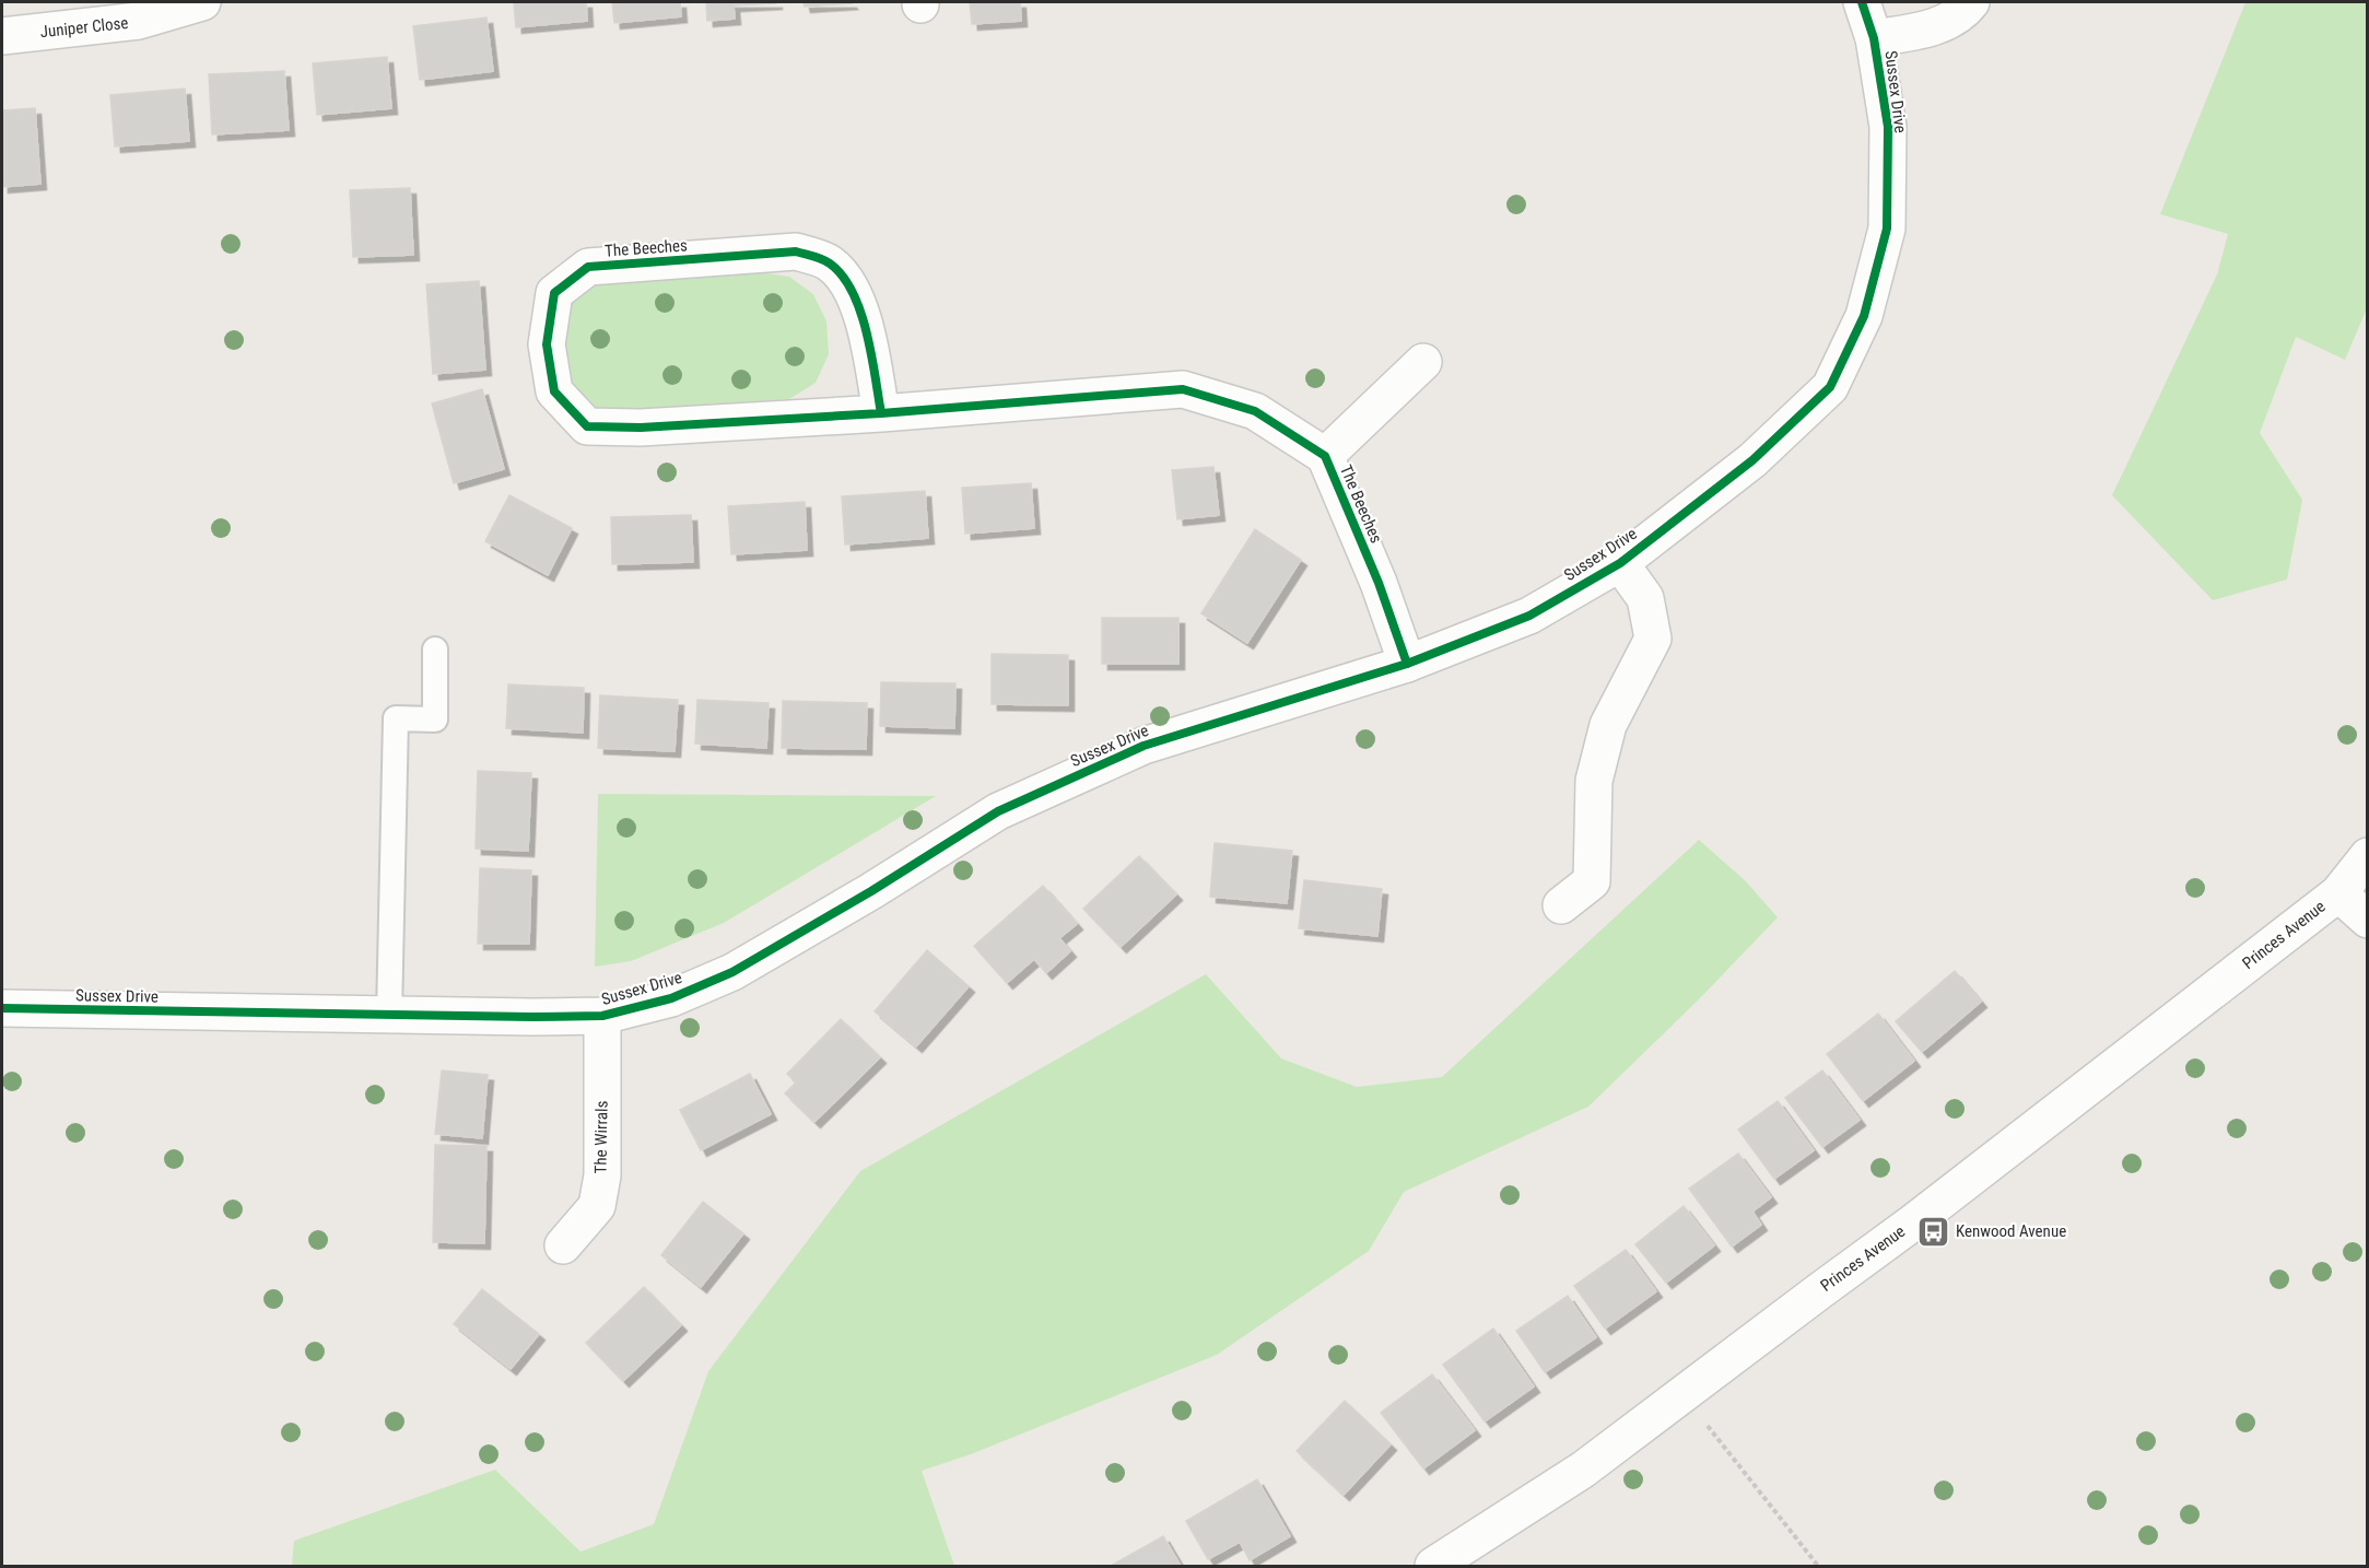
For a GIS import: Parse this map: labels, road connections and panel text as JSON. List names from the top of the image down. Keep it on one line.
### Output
{"streets":{"street":["Juniper Close","Sussex Drive","The Beeches","Princes Avenue","The Wirrals"]},"crossings":[["Sussex Drive","The Beeches"],["Sussex Drive","The Wirrals"]],"places":{"bus stop":["Kenwood Avenue"]}}
